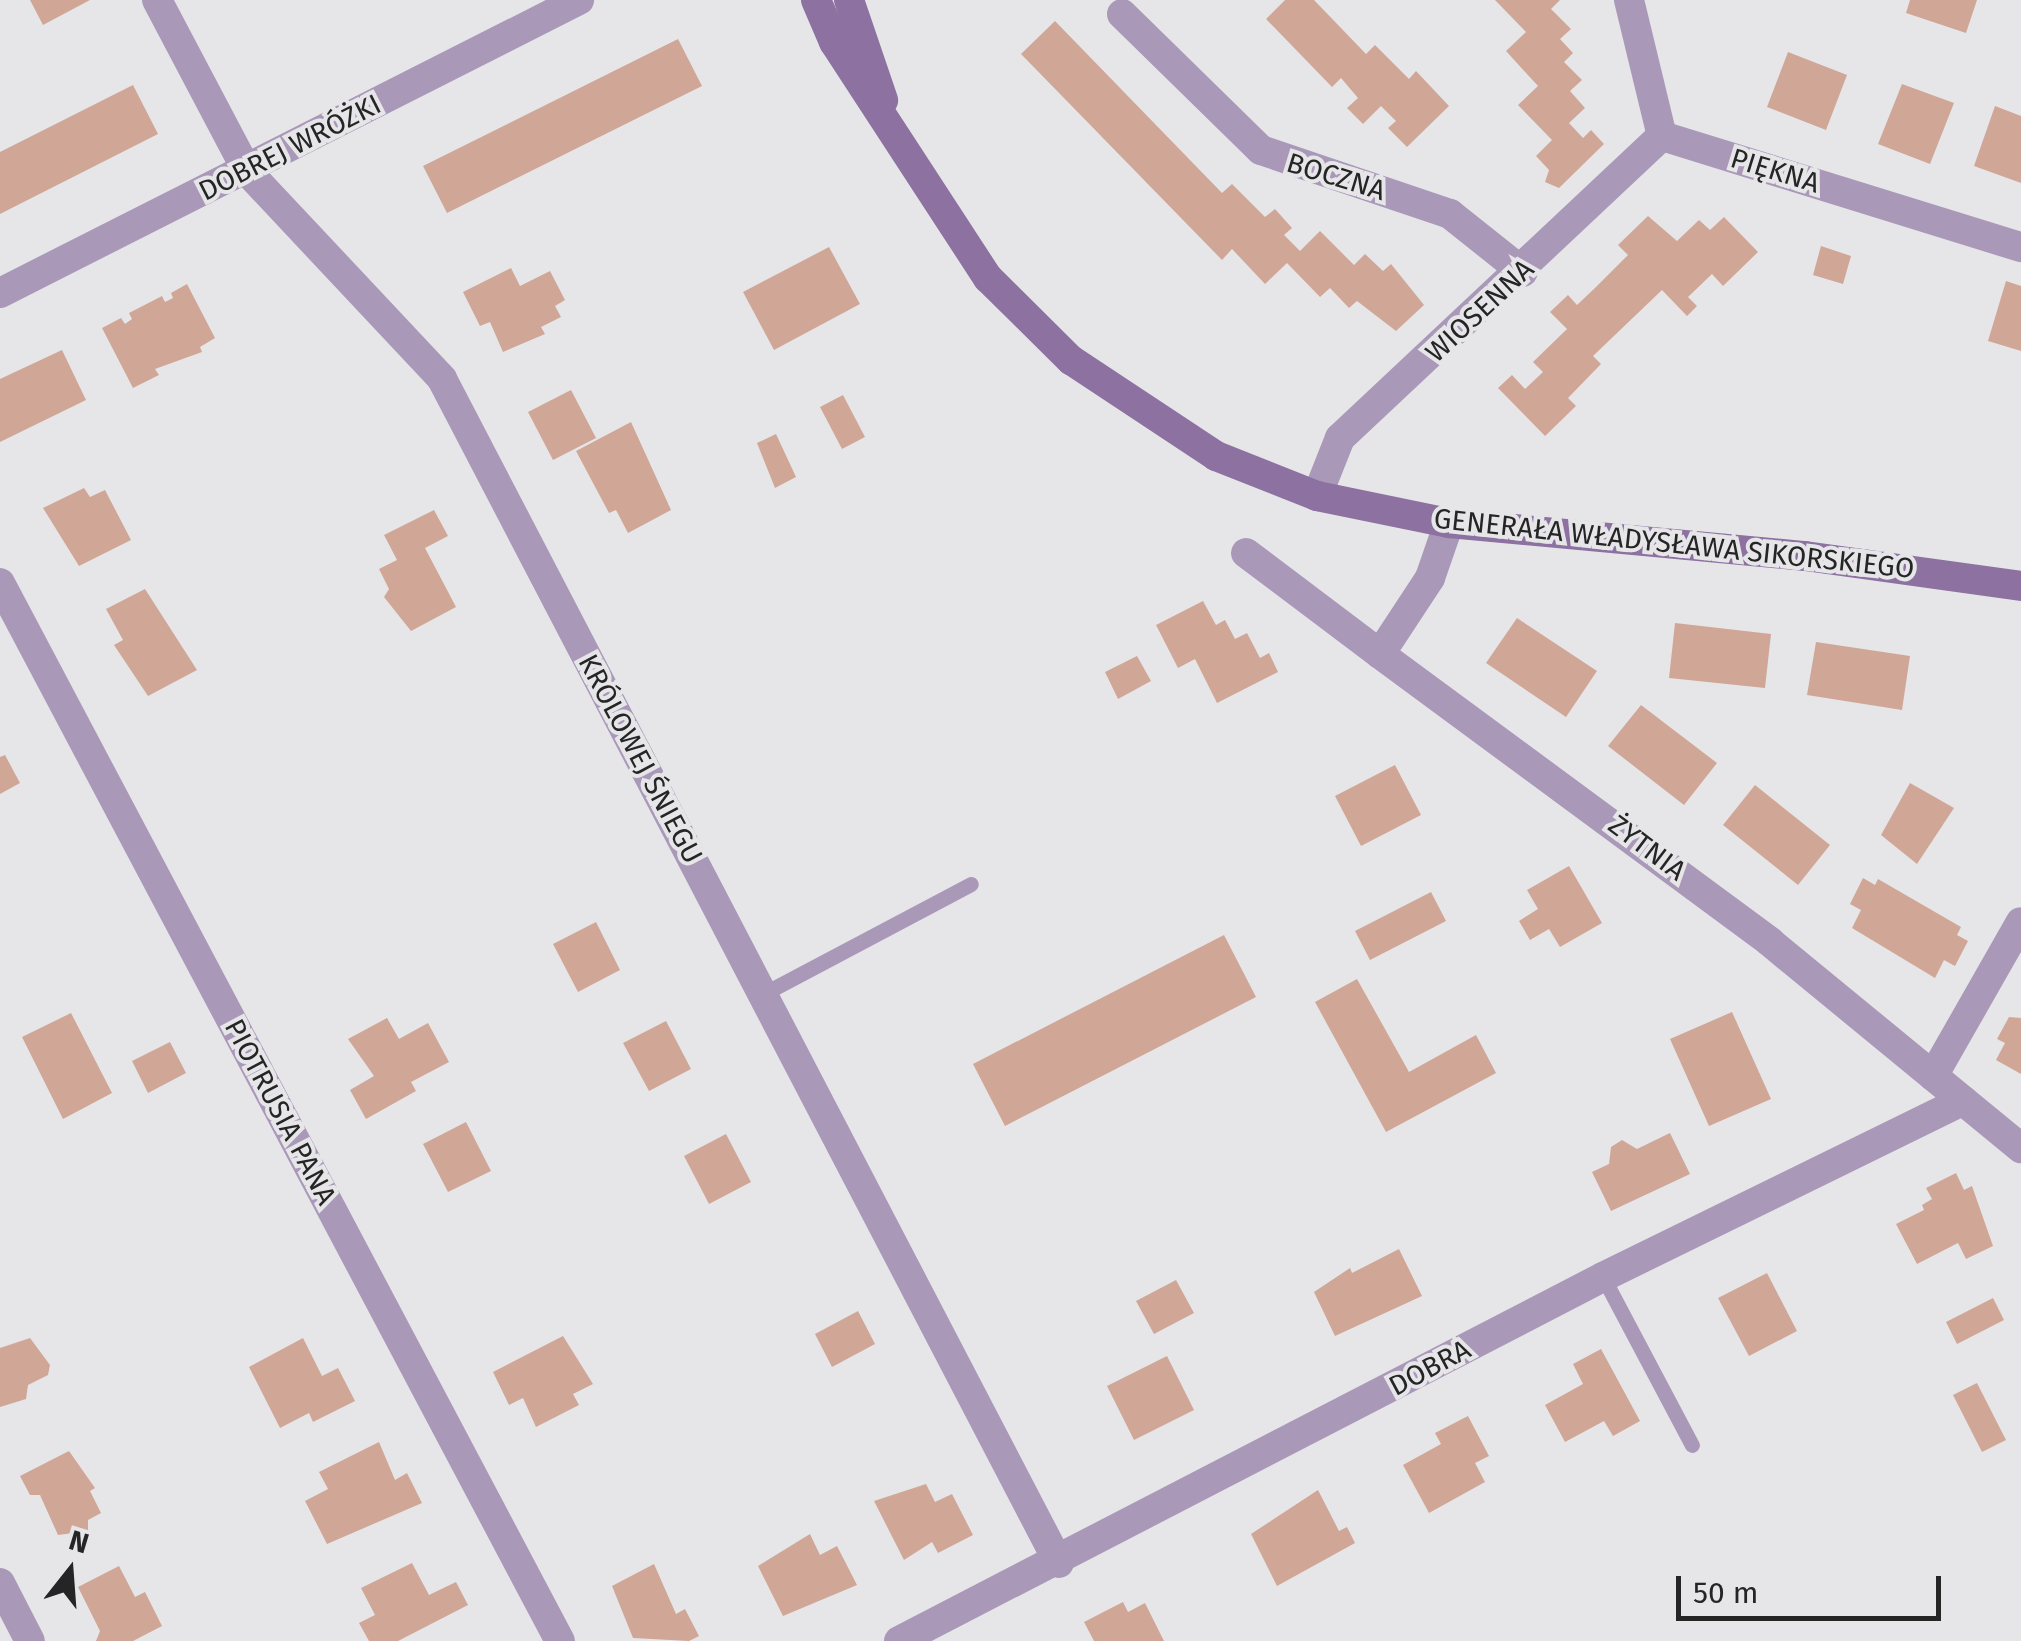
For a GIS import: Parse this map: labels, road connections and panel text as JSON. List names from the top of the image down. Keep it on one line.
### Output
{"streets":{"street":["DOBREJ WRÓŻKI","PIĘKNA","BOCZNA","WIOSENNA","GENERAŁA WŁADYSŁAWA SIKORSKIEGO","KRÓLOWEJ ŚNIEGU","ŻYTNIA","PIOTRUSIA PANA","DOBRA"]},"crossings":[["DOBREJ WRÓŻKI","KRÓLOWEJ ŚNIEGU"],["PIĘKNA","WIOSENNA"],["BOCZNA","WIOSENNA"],["WIOSENNA","GENERAŁA WŁADYSŁAWA SIKORSKIEGO"],["KRÓLOWEJ ŚNIEGU","DOBRA"],["ŻYTNIA","DOBRA"]],"scale_bar":"50 m","north":"top"}
